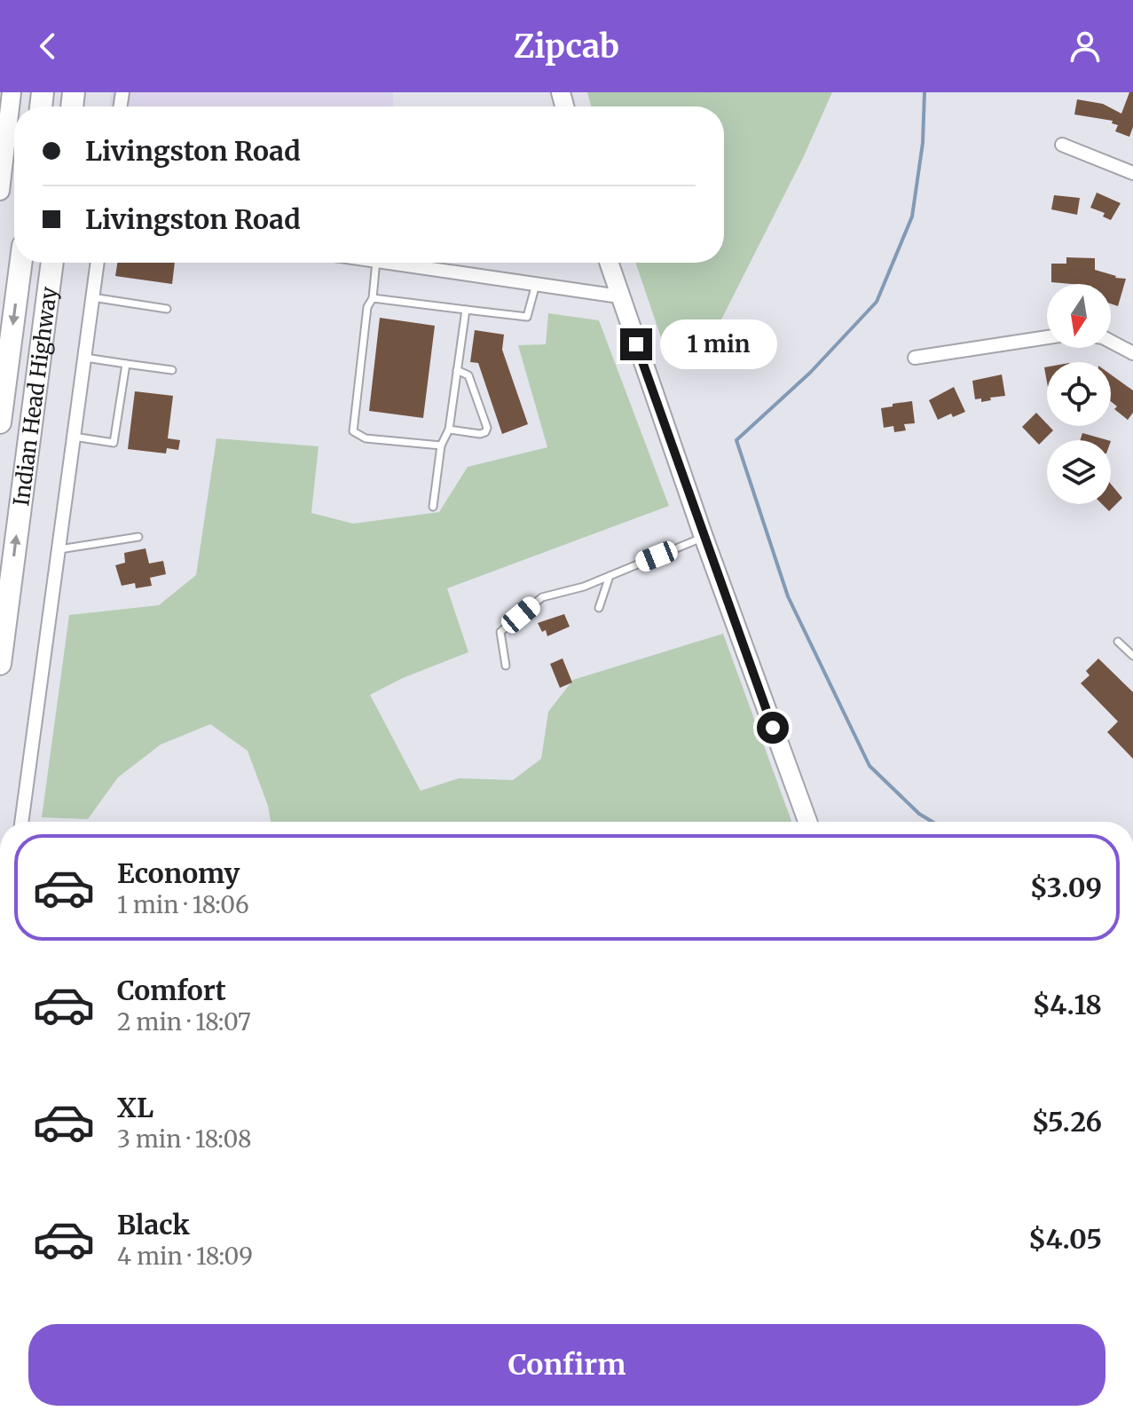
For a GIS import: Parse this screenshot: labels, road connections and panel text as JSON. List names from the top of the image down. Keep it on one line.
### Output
{"streets":{"highway":["Indian Head Highway"]},"north":"bottom","page":{"header":"Zipcab","banner":["Livingston Road","Livingston Road"],"bubble":"1 min","list":[{"name":"Economy","note":"1 min · 18:06","value":"$3.09"},{"name":"Comfort","note":"2 min · 18:07","value":"$4.18"},{"name":"XL","note":"3 min · 18:08","value":"$5.26"},{"name":"Black","note":"4 min · 18:09","value":"$4.05"}],"buttons":"Confirm"}}
